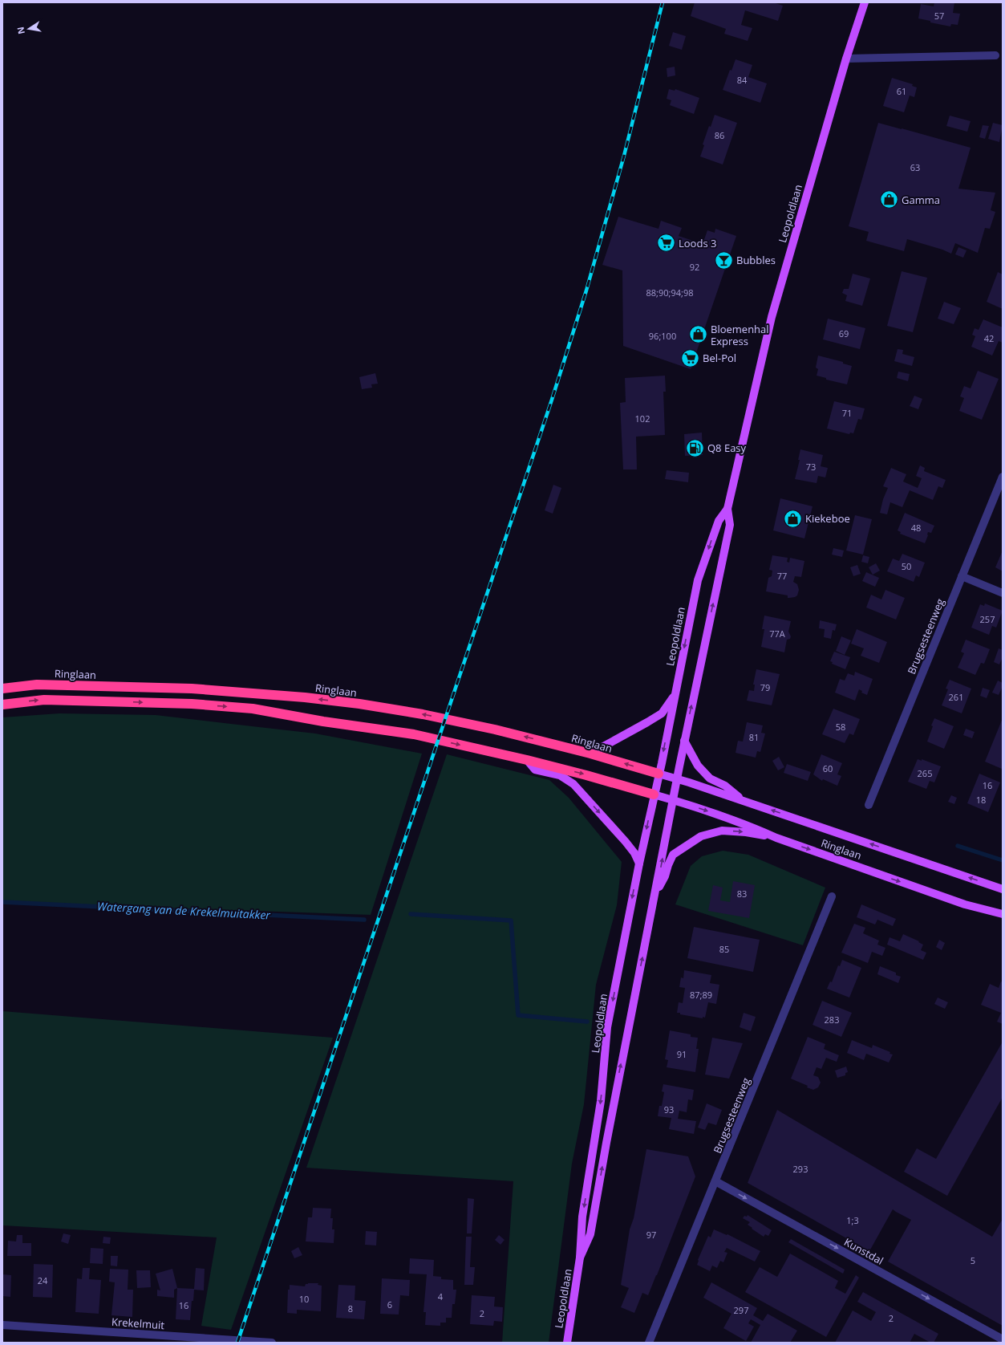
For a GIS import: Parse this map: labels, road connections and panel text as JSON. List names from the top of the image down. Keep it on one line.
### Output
{"streets":{"highway":["Ringlaan"],"main road":["Leopoldlaan"],"street":["Brugsesteenweg","Kunstdal","Krekelmuit"]},"crossings":[["Leopoldlaan","Ringlaan"],["Brugsesteenweg","Kunstdal"]],"one_way":["Kunstdal"],"water":["Watergang van de Krekelmuitakker"],"places":{"shop":["Gamma","Bloemenhal Express","Kiekeboe"],"supermarket":["Loods 3","Bel-Pol"],"bar":["Bubbles"],"fuel station":["Q8 Easy"]},"house_numbers":["57","84","61","86","63","92","88;90;94;98","69","96;100","42","71","102","73","48","50","77","257","77A","79","261","58","81","60","265","16","18","83","85","87;89","283","91","93","293","1;3","97","5","24","4","10","6","16","8","297","2","2"],"north":"left"}
